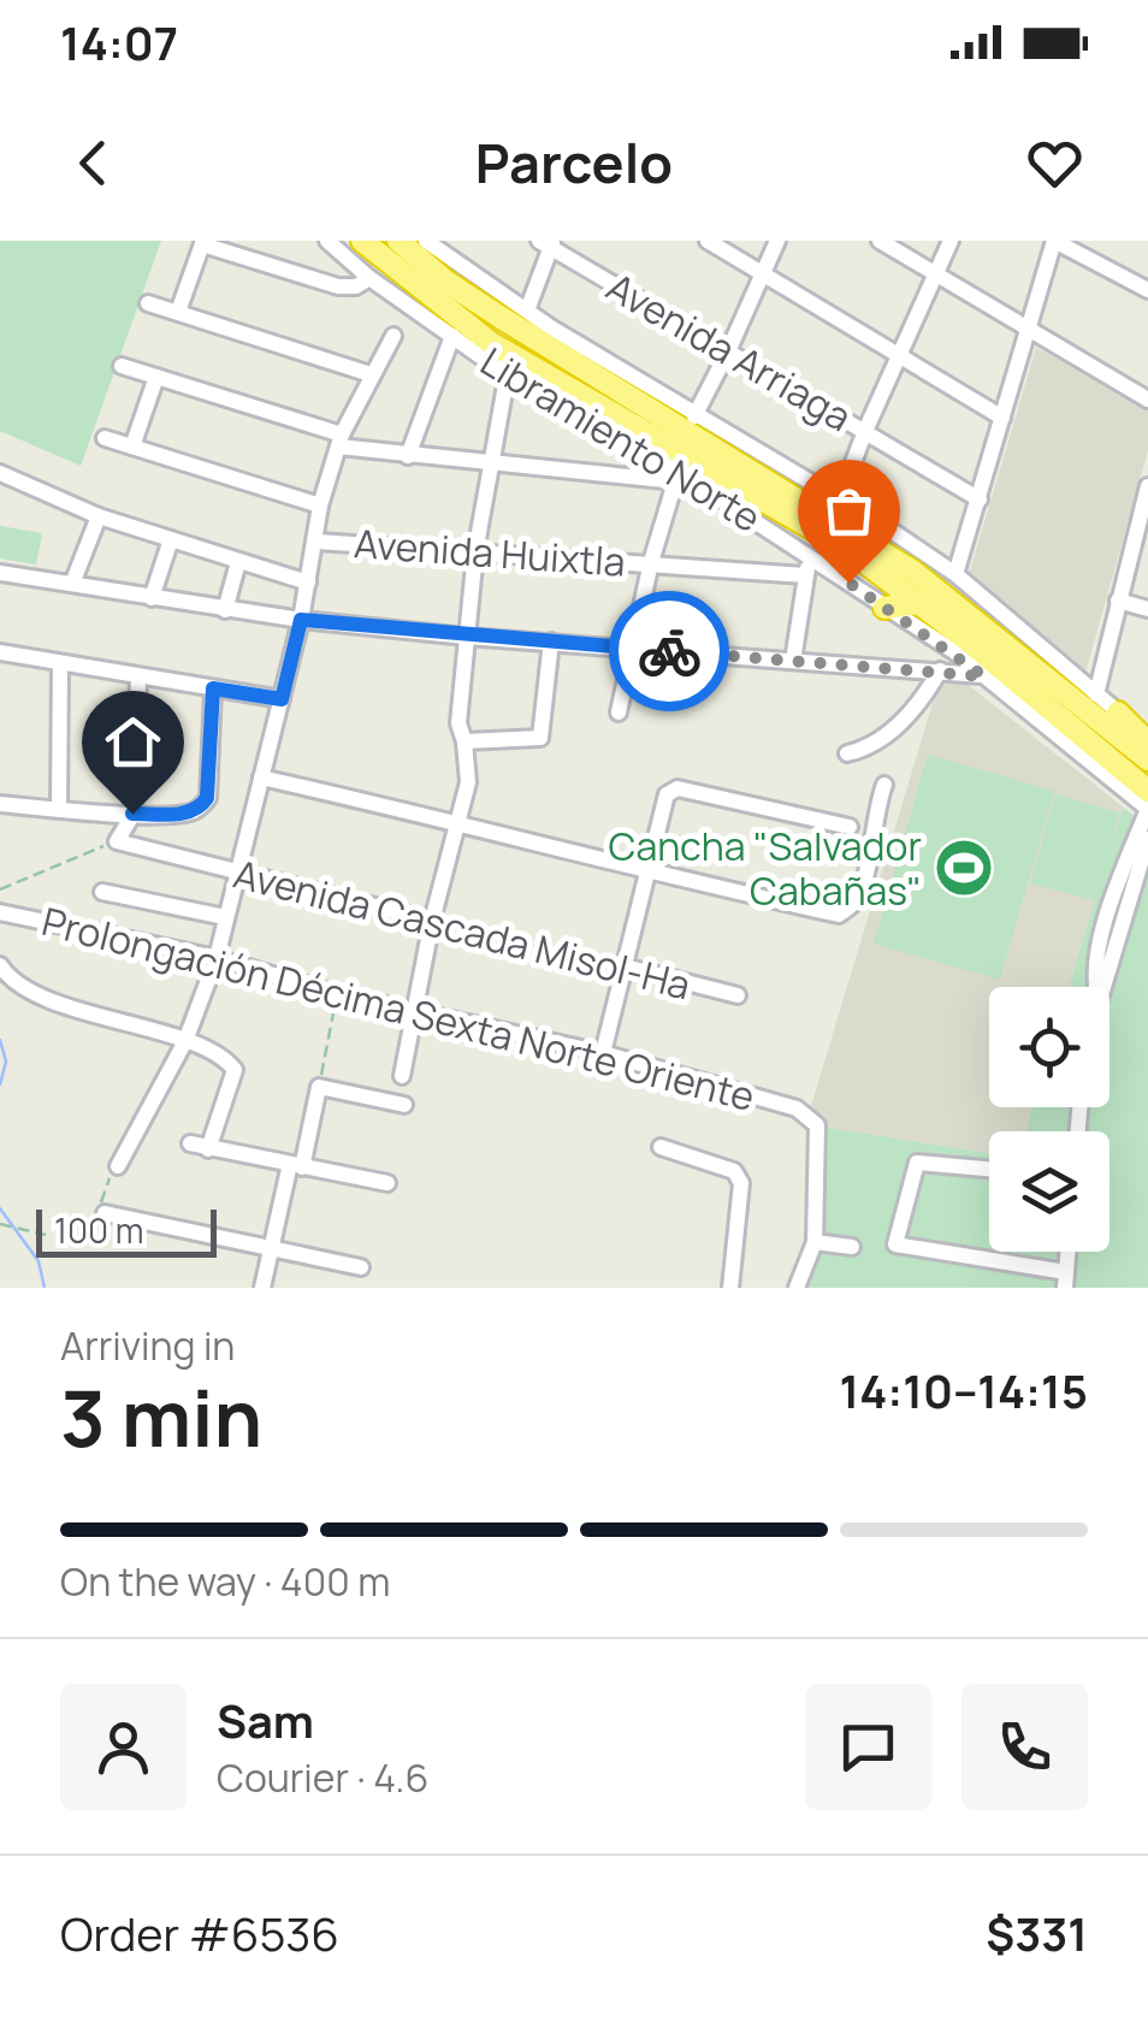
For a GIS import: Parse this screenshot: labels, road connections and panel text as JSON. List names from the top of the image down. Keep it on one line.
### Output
{"streets":{"highway":["Libramiento Norte"],"street":["Avenida Arriaga","Avenida Huixtla","Avenida Cascada Misol-Ha","Prolongación Décima Sexta Norte Oriente"]},"crossings":[["Avenida Cascada Misol-Ha","Prolongación Décima Sexta Norte Oriente"]],"places":{"sports":["Cancha \"Salvador Cabañas\""]},"scale_bar":"100 m","page":{"status":"14:07","header":"Parcelo","scale":"100 m","heading":["3 min","Arriving in","14:10–14:15"],"panel":["Sam","Courier · 4.6","Order #6536","$331"],"bar":"On the way · 400 m"}}
